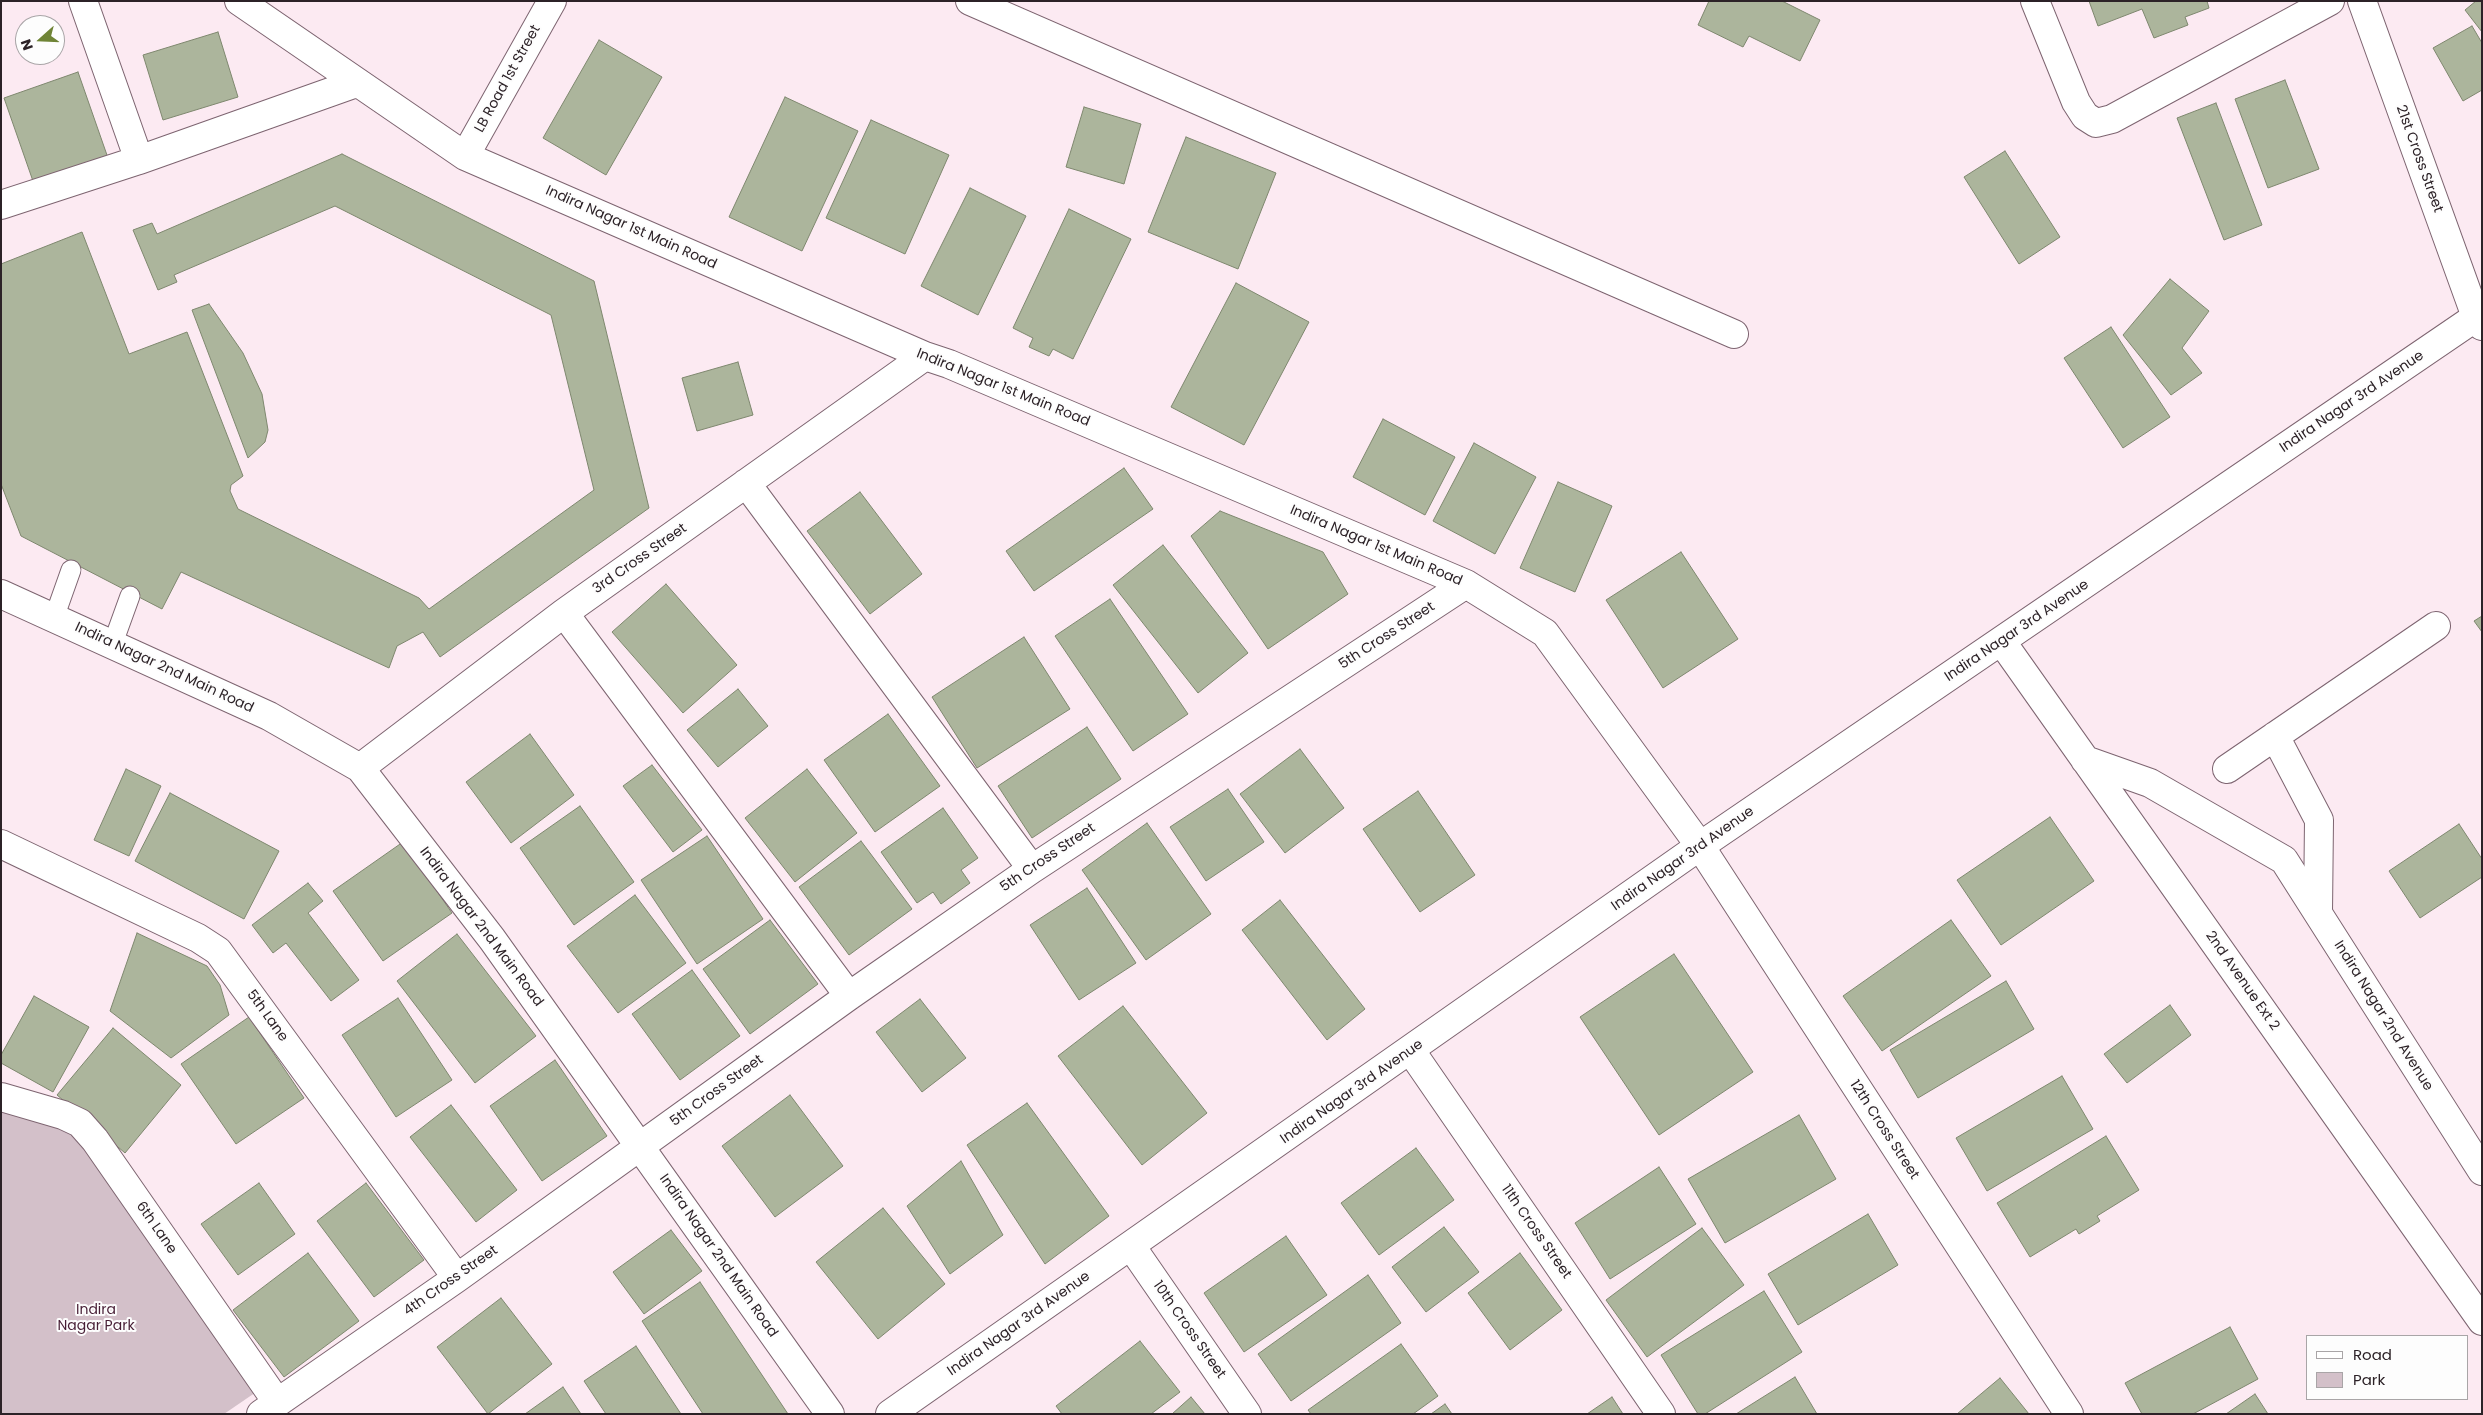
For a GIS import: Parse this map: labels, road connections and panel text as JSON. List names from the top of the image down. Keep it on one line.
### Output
{"streets":{"street":["LB Road 1st Street","21st Cross Street","Indira Nagar 1st Main Road","Indira Nagar 3rd Avenue","3rd Cross Street","5th Cross Street","Indira Nagar 2nd Main Road","2nd Avenue Ext 2","5th Lane","Indira Nagar 2nd Avenue","12th Cross Street","6th Lane","11th Cross Street","4th Cross Street","10th Cross Street"]},"crossings":[["LB Road 1st Street","Indira Nagar 1st Main Road"],["21st Cross Street","Indira Nagar 3rd Avenue"],["Indira Nagar 1st Main Road","Indira Nagar 3rd Avenue"],["Indira Nagar 1st Main Road","3rd Cross Street"],["Indira Nagar 1st Main Road","5th Cross Street"],["Indira Nagar 1st Main Road","12th Cross Street"],["Indira Nagar 3rd Avenue","2nd Avenue Ext 2"],["Indira Nagar 3rd Avenue","12th Cross Street"],["Indira Nagar 3rd Avenue","11th Cross Street"],["Indira Nagar 3rd Avenue","10th Cross Street"],["3rd Cross Street","Indira Nagar 2nd Main Road"],["5th Cross Street","Indira Nagar 2nd Main Road"],["5th Cross Street","4th Cross Street"],["Indira Nagar 2nd Main Road","4th Cross Street"],["2nd Avenue Ext 2","Indira Nagar 2nd Avenue"],["5th Lane","4th Cross Street"],["6th Lane","4th Cross Street"]],"parks":["Indira Nagar Park"],"legend":["Road","Park"],"north":"left"}
